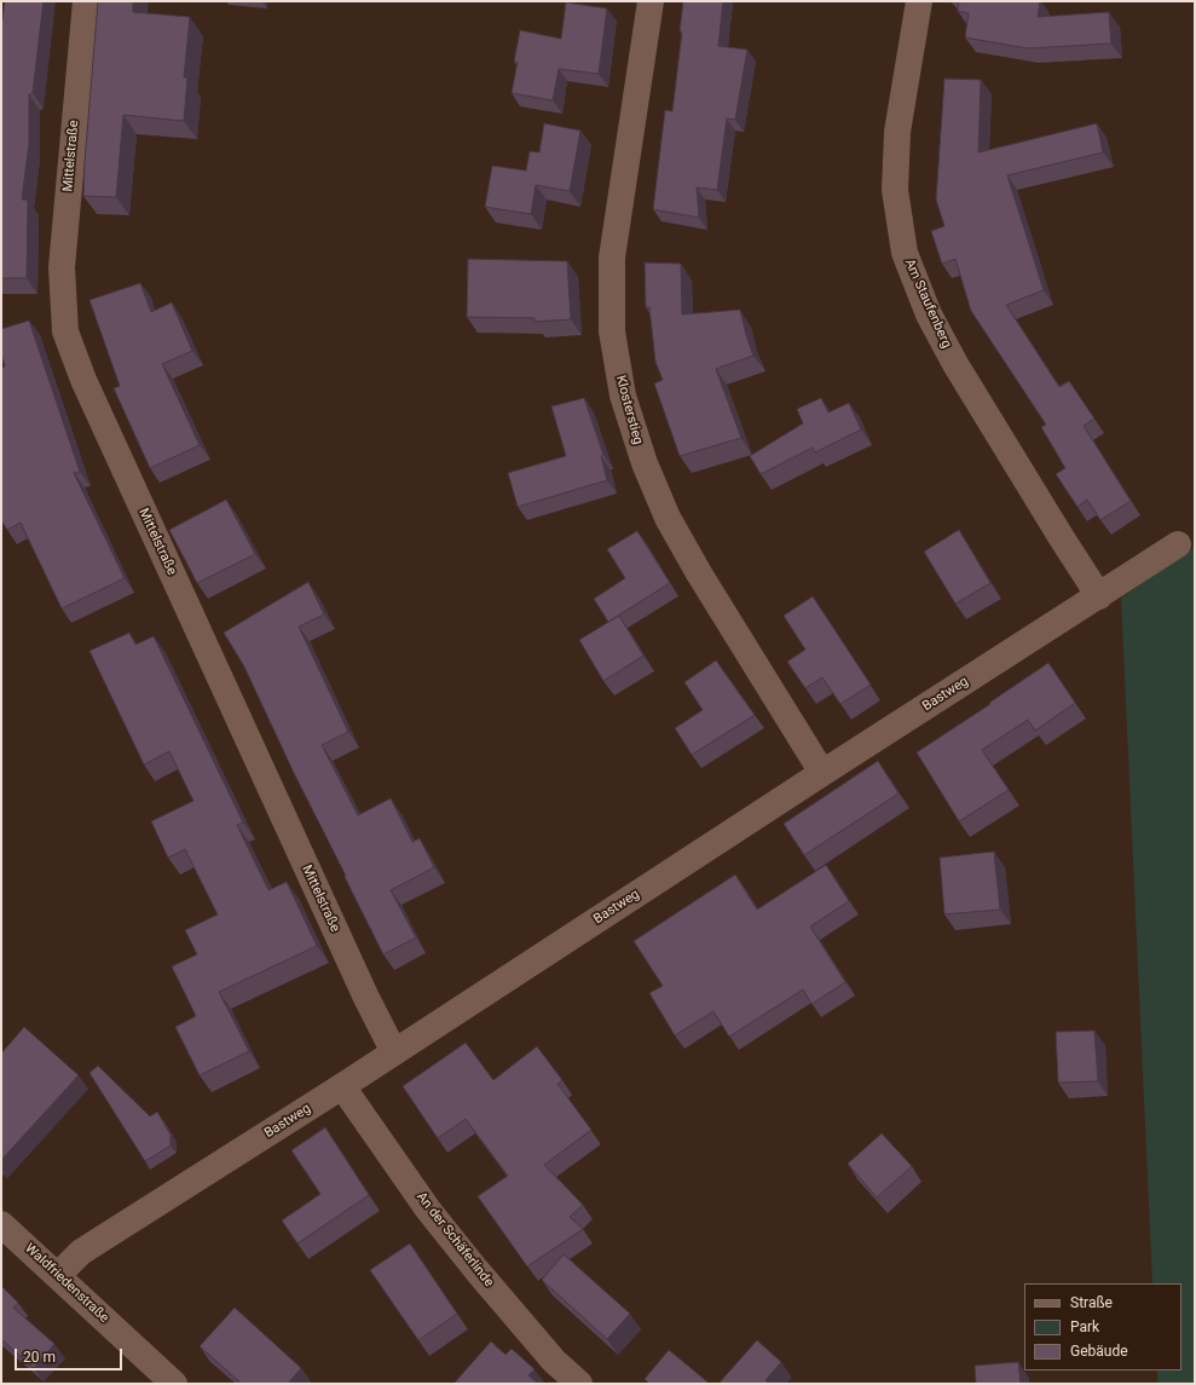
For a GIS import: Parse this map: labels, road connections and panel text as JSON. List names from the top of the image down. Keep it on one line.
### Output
{"streets":{"street":["Mittelstraße","Am Staufenberg","Klosterstieg","Bastweg","An der Schäferlinde","Waldfriedenstraße"]},"crossings":[["Mittelstraße","Bastweg"],["Am Staufenberg","Bastweg"],["Klosterstieg","Bastweg"],["Bastweg","An der Schäferlinde"],["Bastweg","Waldfriedenstraße"]],"legend":["Straße","Park","Gebäude"],"scale_bar":"20 m"}
